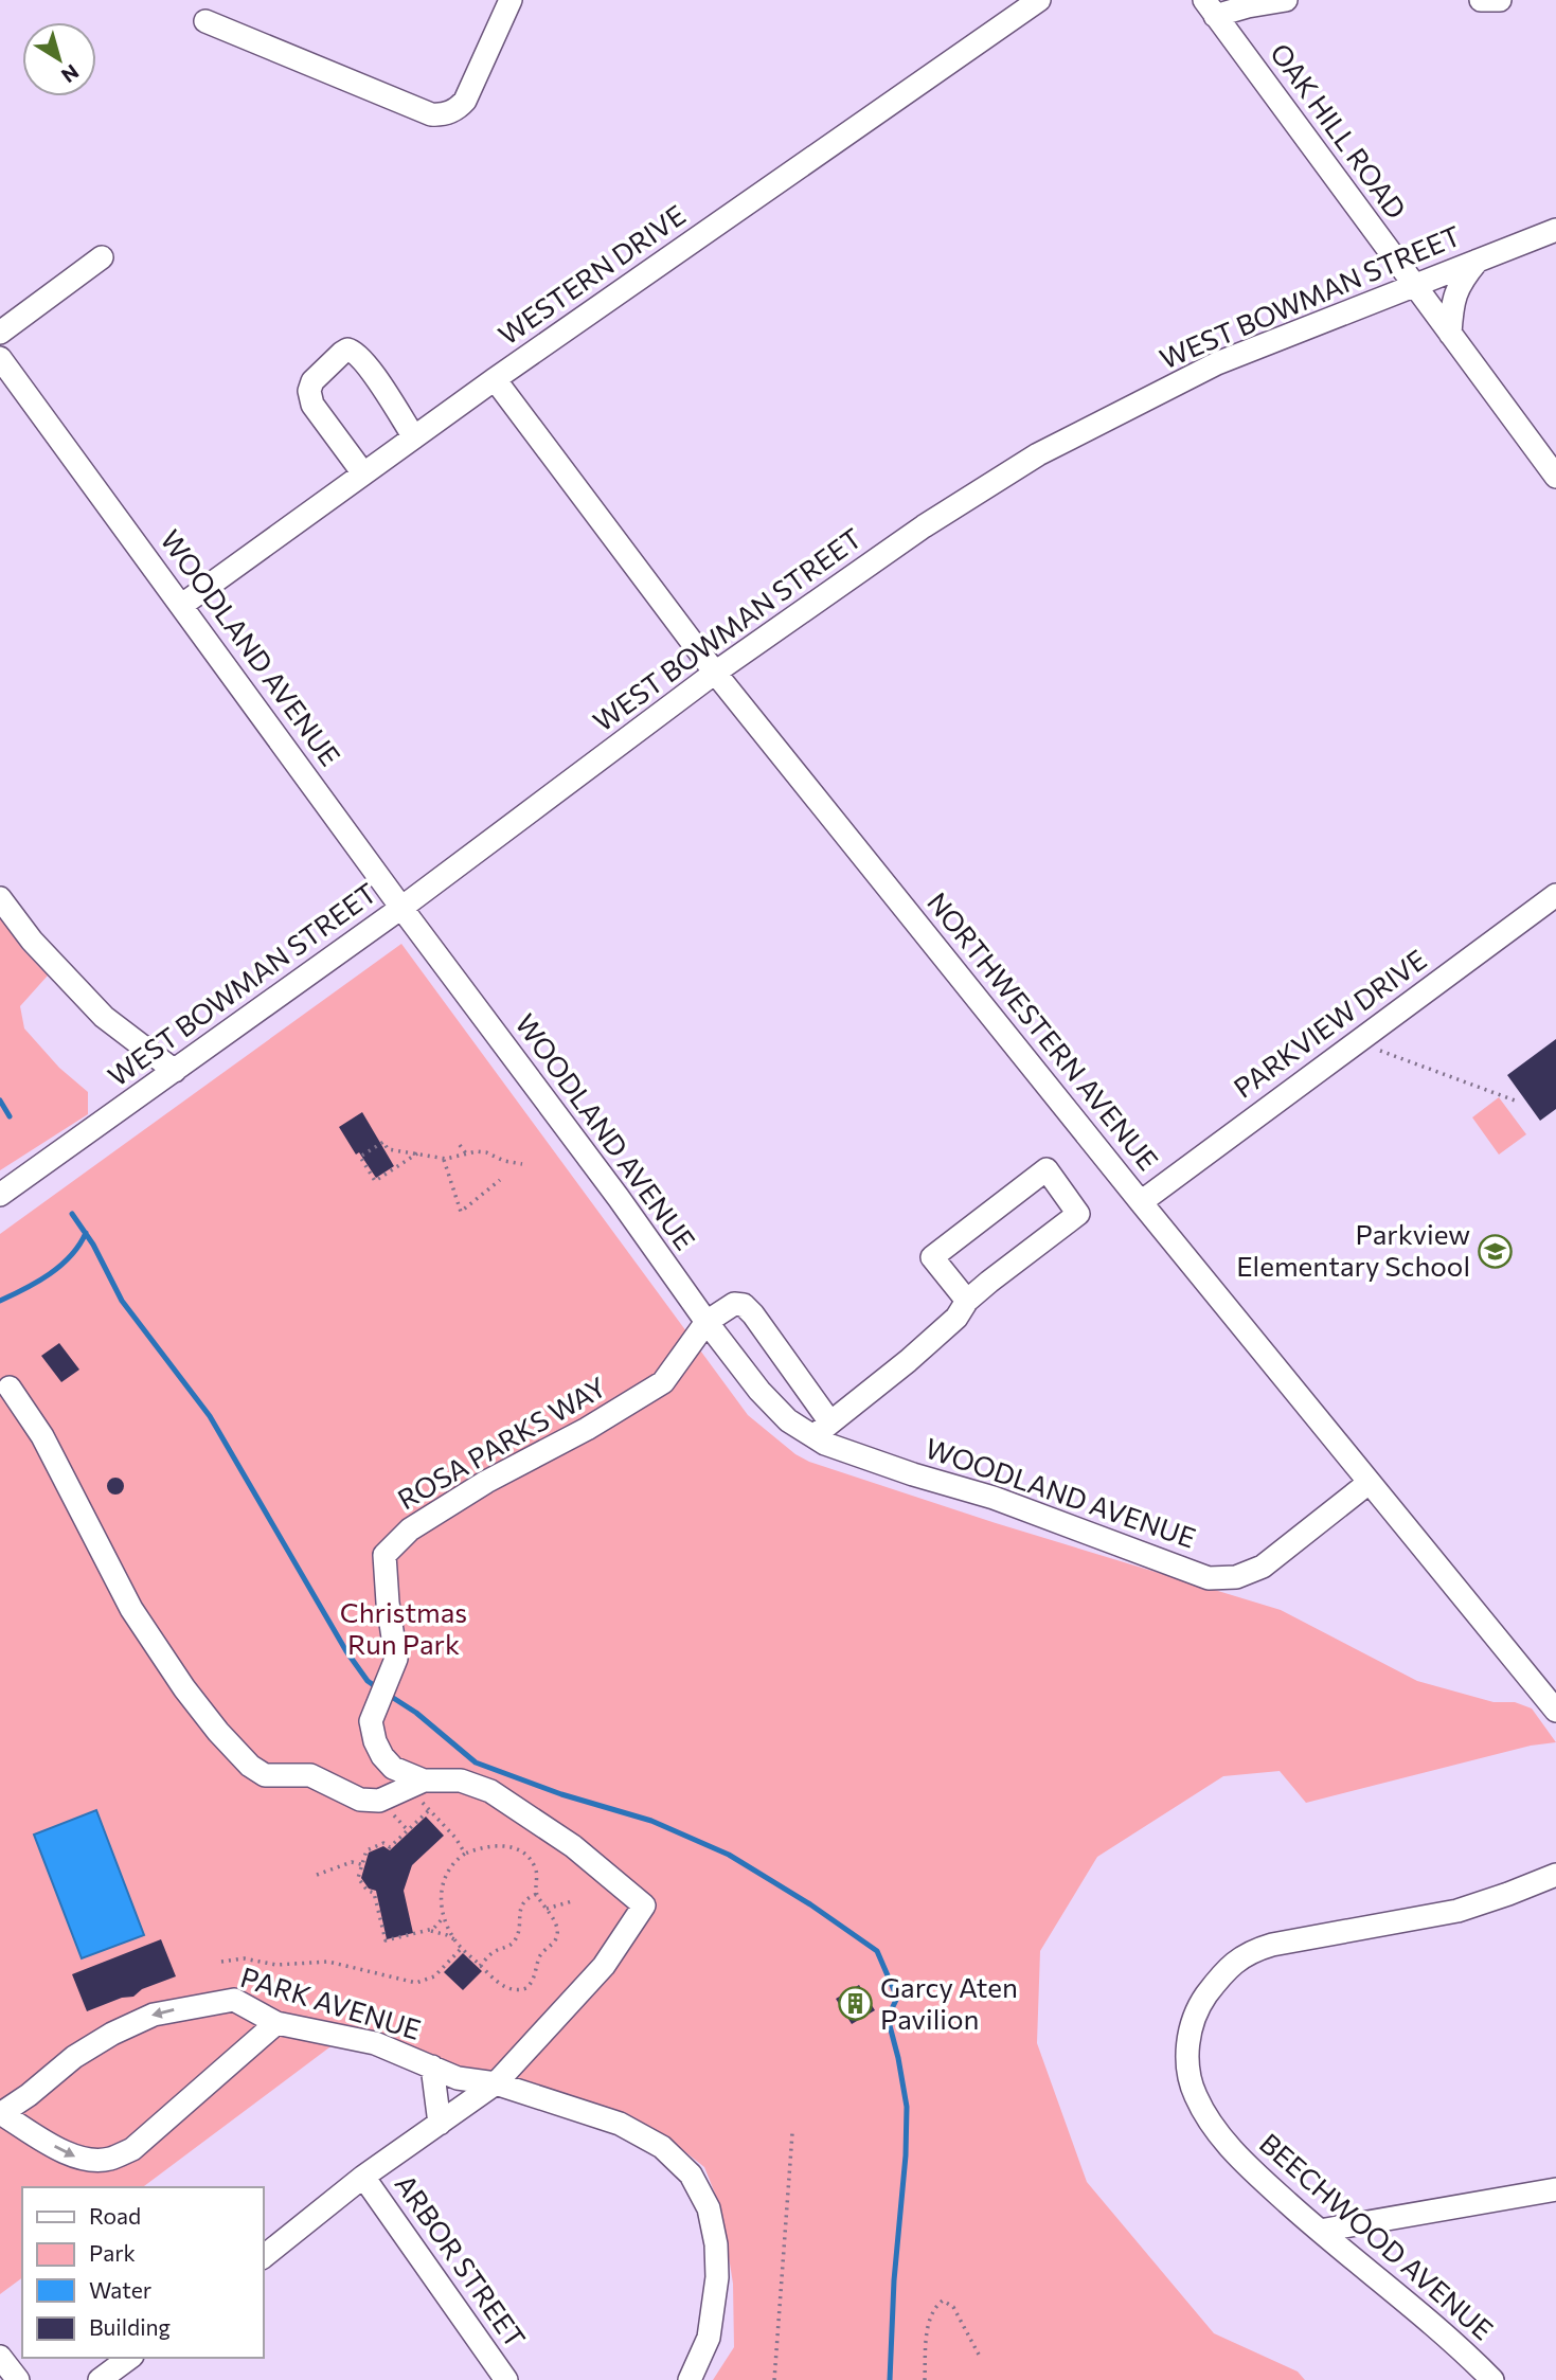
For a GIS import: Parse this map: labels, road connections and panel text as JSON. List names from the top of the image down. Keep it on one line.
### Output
{"streets":{"street":["OAK HILL ROAD","WESTERN DRIVE","WEST BOWMAN STREET","WOODLAND AVENUE","PARKVIEW DRIVE","NORTHWESTERN AVENUE","ROSA PARKS WAY","PARK AVENUE","BEECHWOOD AVENUE","ARBOR STREET"]},"crossings":[["OAK HILL ROAD","WEST BOWMAN STREET"],["WESTERN DRIVE","WOODLAND AVENUE"],["WESTERN DRIVE","NORTHWESTERN AVENUE"],["WEST BOWMAN STREET","WOODLAND AVENUE"],["WEST BOWMAN STREET","NORTHWESTERN AVENUE"],["WOODLAND AVENUE","NORTHWESTERN AVENUE"],["WOODLAND AVENUE","ROSA PARKS WAY"],["PARKVIEW DRIVE","NORTHWESTERN AVENUE"],["ROSA PARKS WAY","PARK AVENUE"]],"parks":["Christmas Run Park"],"places":{"school or university":["Parkview Elementary School"],"building":["Garcy Aten Pavilion"]},"legend":["Road","Park","Water","Building"],"north":"bottom right"}
